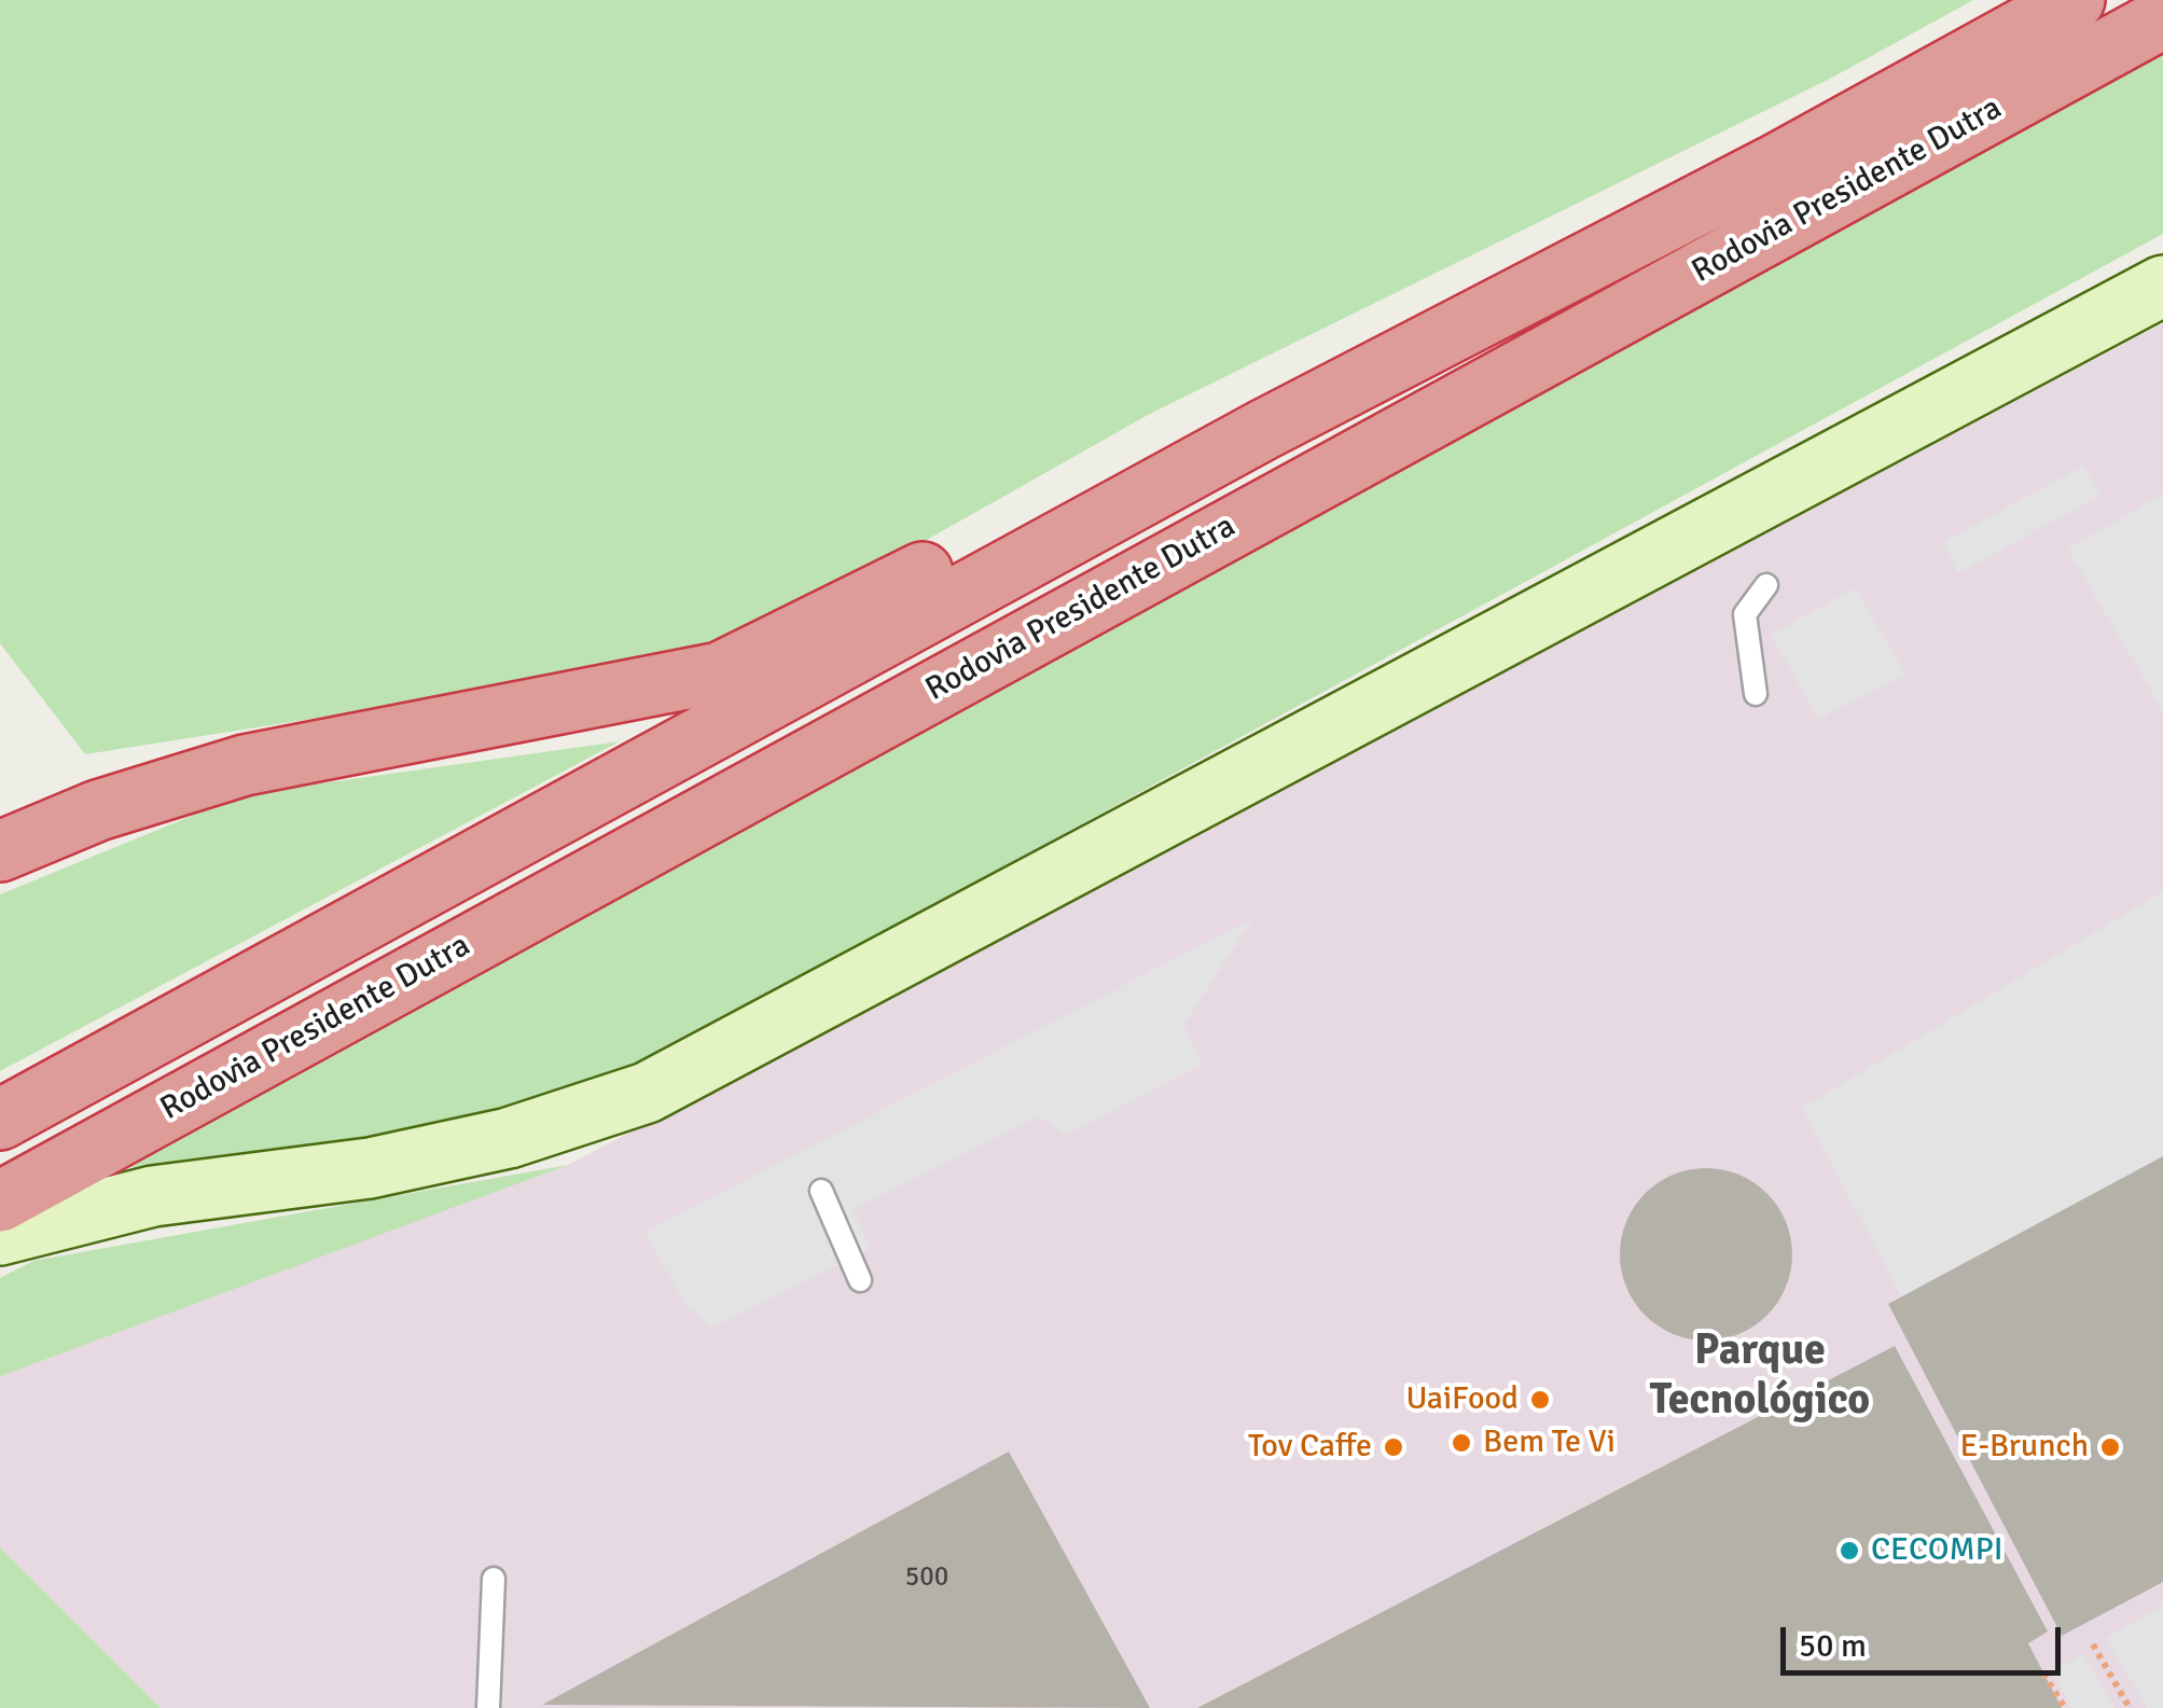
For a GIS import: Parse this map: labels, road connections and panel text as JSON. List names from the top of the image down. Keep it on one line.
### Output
{"streets":{"highway":["Rodovia Presidente Dutra"]},"districts":["Parque Tecnológico"],"places":["UaiFood","Bem Te Vi","Tov Caffe","E-Brunch","CECOMPI"],"house_numbers":["500"],"scale_bar":"50 m"}
